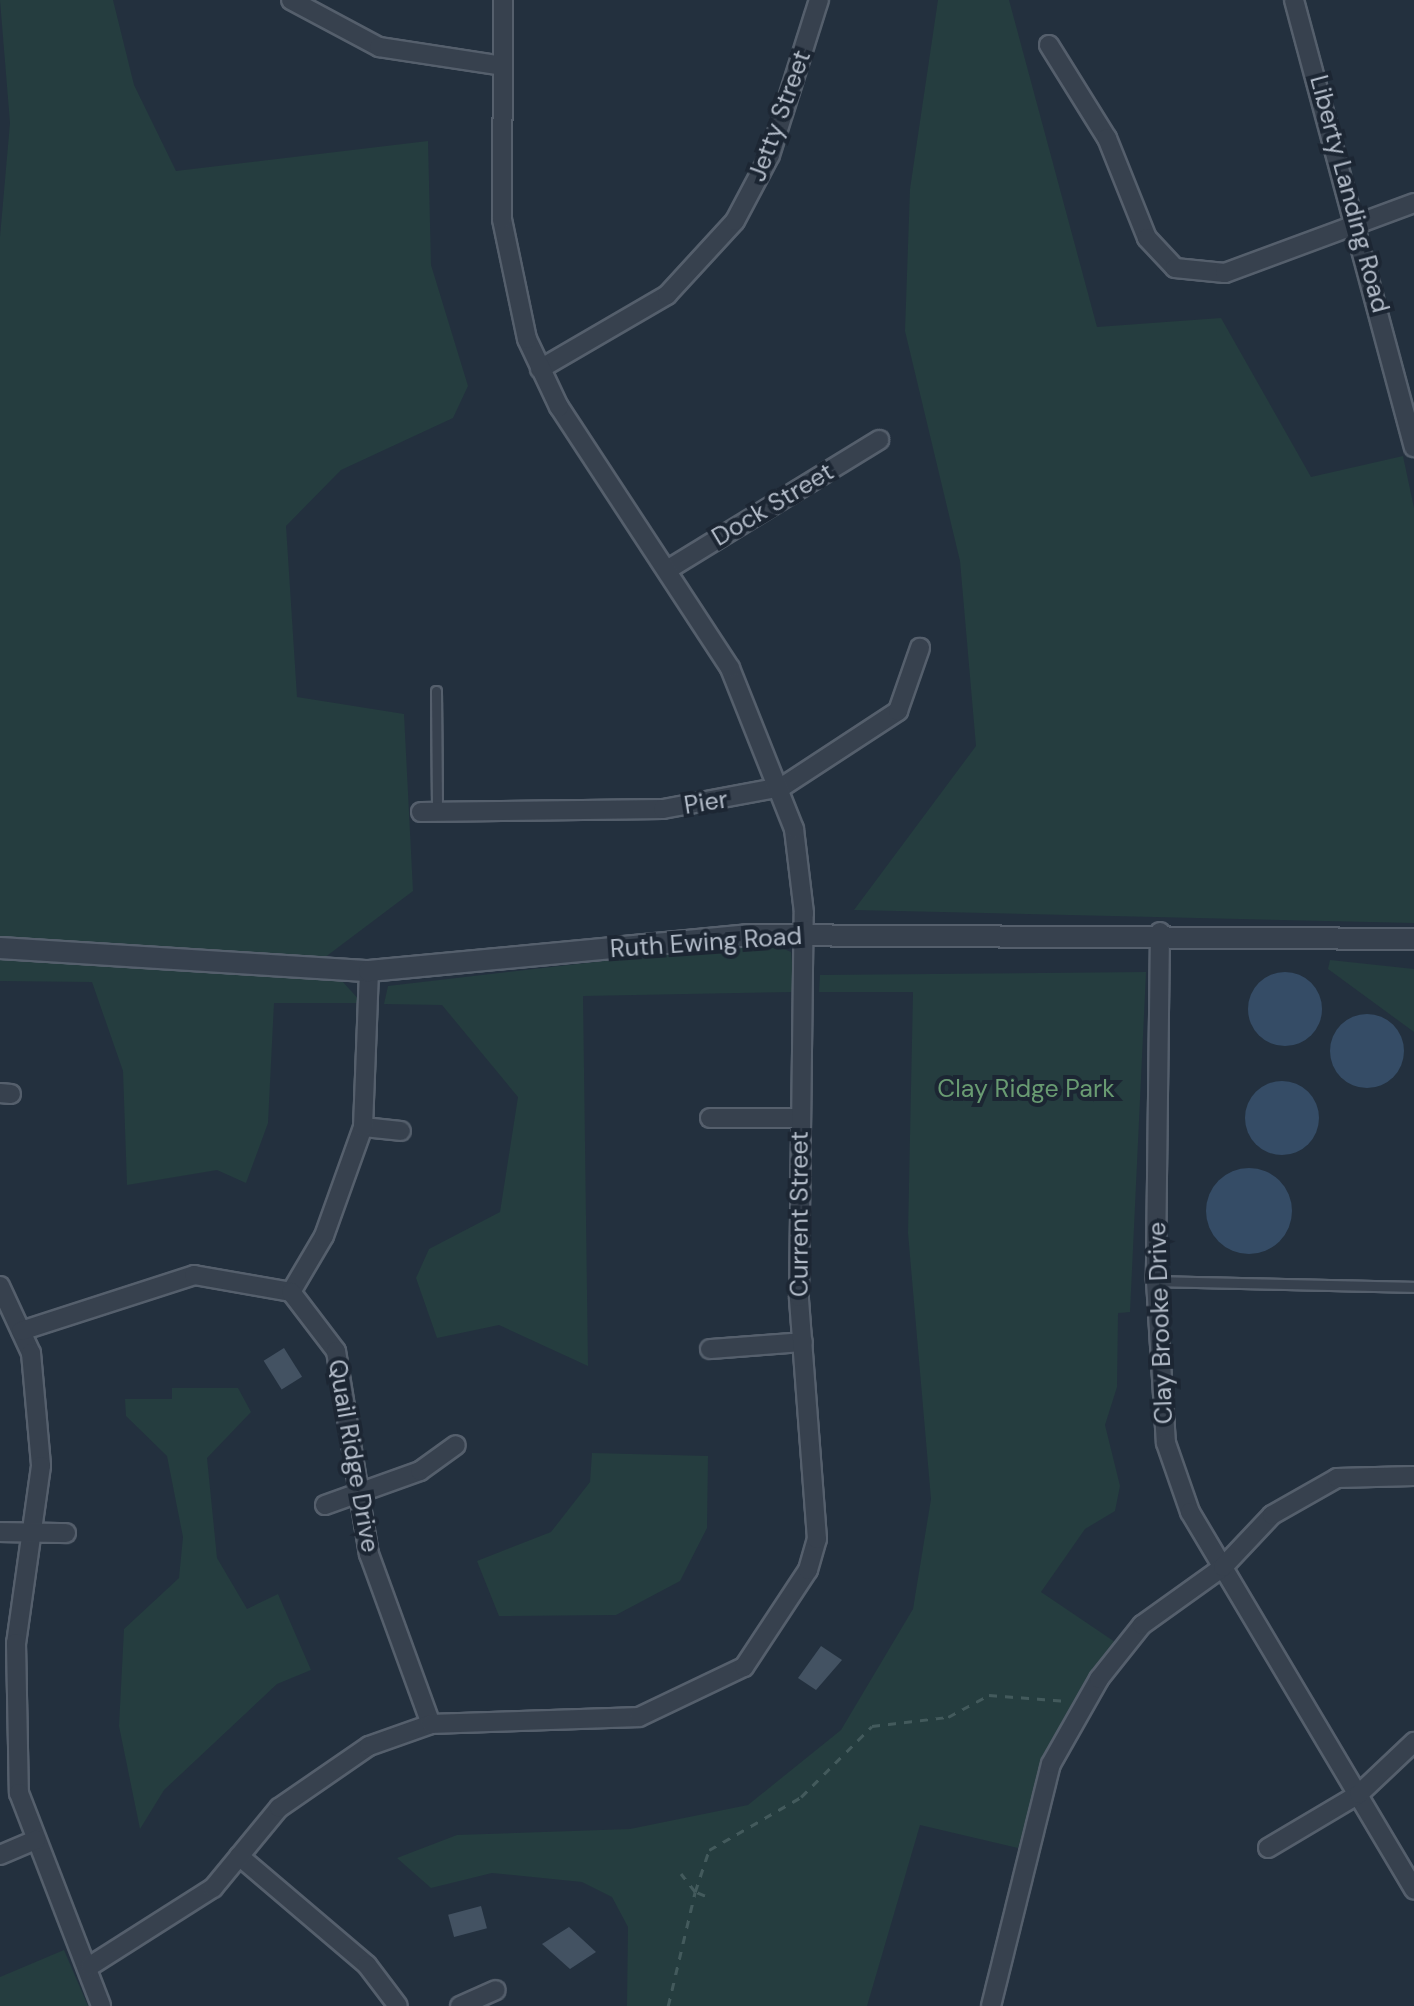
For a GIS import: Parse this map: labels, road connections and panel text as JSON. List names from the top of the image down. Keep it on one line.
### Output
{"streets":{"street":["Jetty Street","Liberty Landing Road","Dock Street","Pier","Ruth Ewing Road","Current Street","Clay Brooke Drive","Quail Ridge Drive"]},"crossings":[["Jetty Street","Current Street"],["Dock Street","Current Street"],["Pier","Current Street"],["Ruth Ewing Road","Current Street"],["Ruth Ewing Road","Clay Brooke Drive"],["Current Street","Quail Ridge Drive"]],"parks":["Clay Ridge Park"]}
